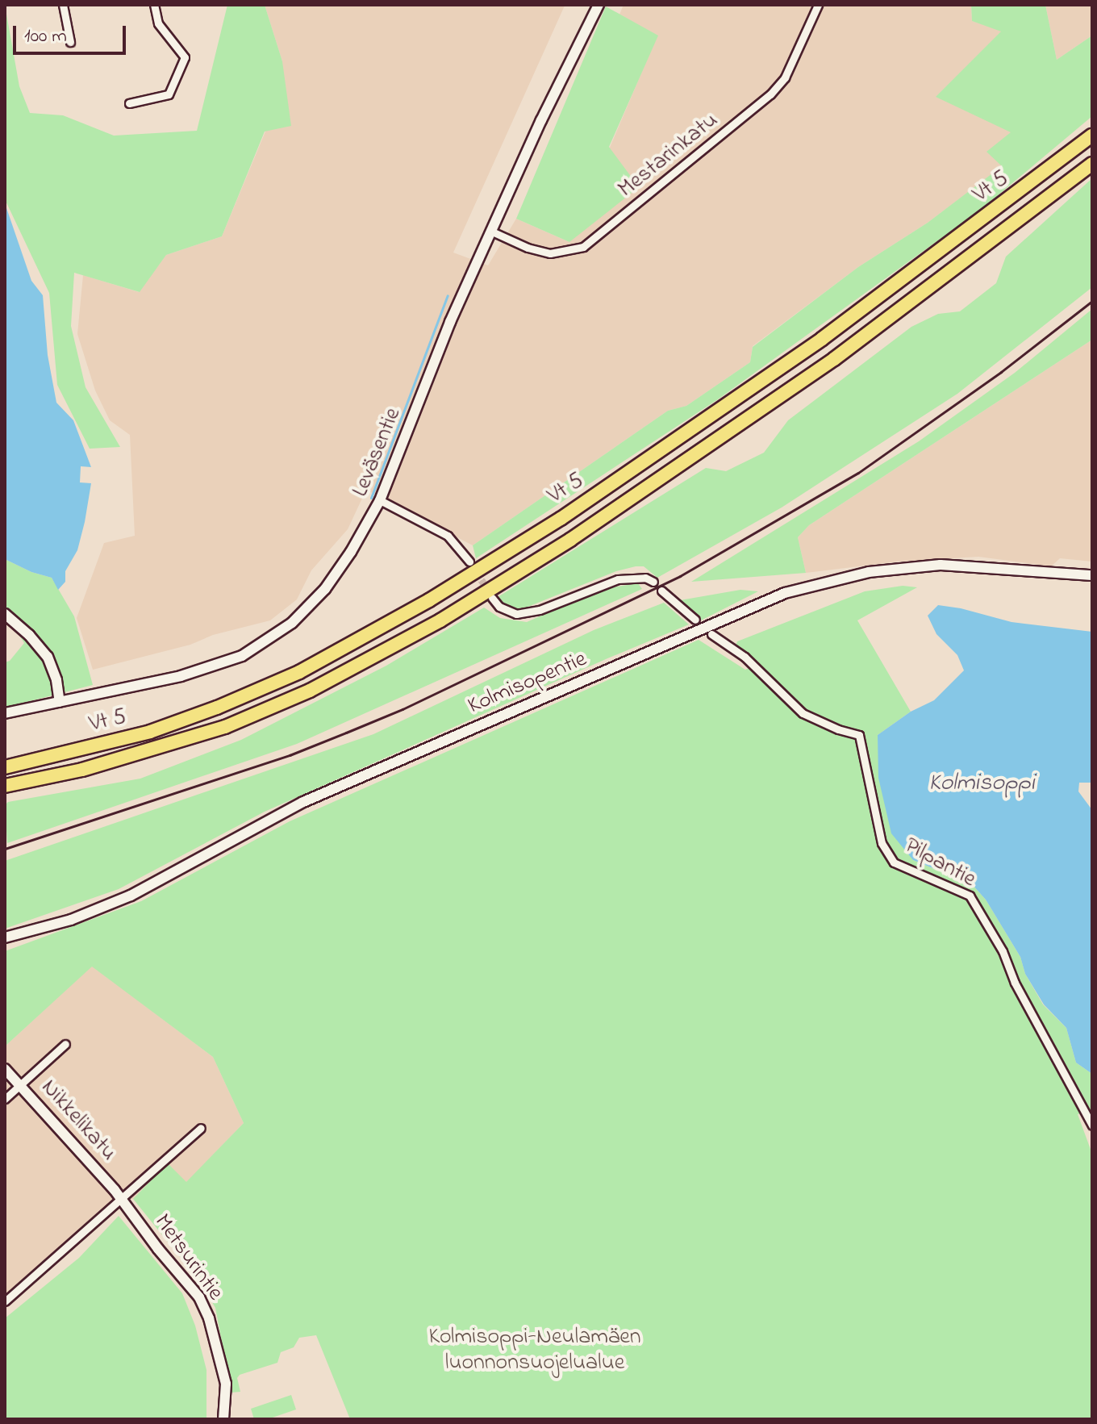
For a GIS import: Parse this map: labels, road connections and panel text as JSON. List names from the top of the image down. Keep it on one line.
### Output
{"streets":{"highway":["Vt 5"],"main road":["Leväsentie","Kolmisopentie","Nikkelikatu","Metsurintie"],"street":["Mestarinkatu","Pilpantie"]},"crossings":[["Mestarinkatu","Leväsentie"],["Nikkelikatu","Metsurintie"]],"water":["Kolmisoppi"],"parks":["Kolmisoppi-Neulamäen luonnonsuojelualue"],"scale_bar":"100 m"}
